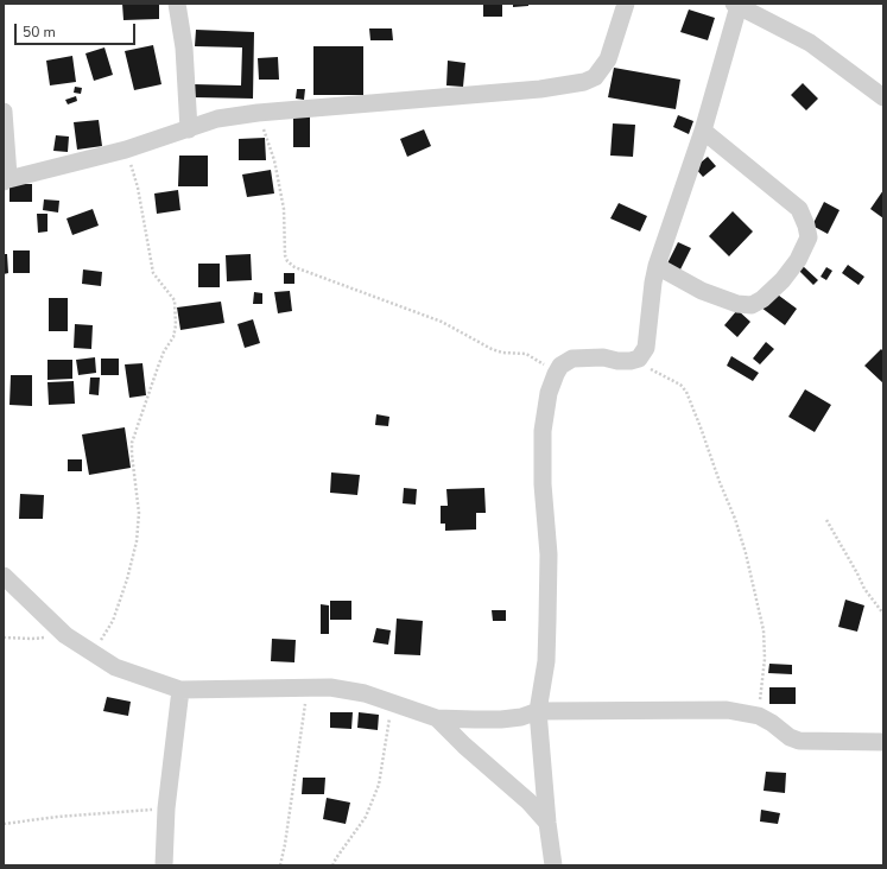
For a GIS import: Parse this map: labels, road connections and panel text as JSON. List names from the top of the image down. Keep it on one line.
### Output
{"scale_bar":"50 m"}
